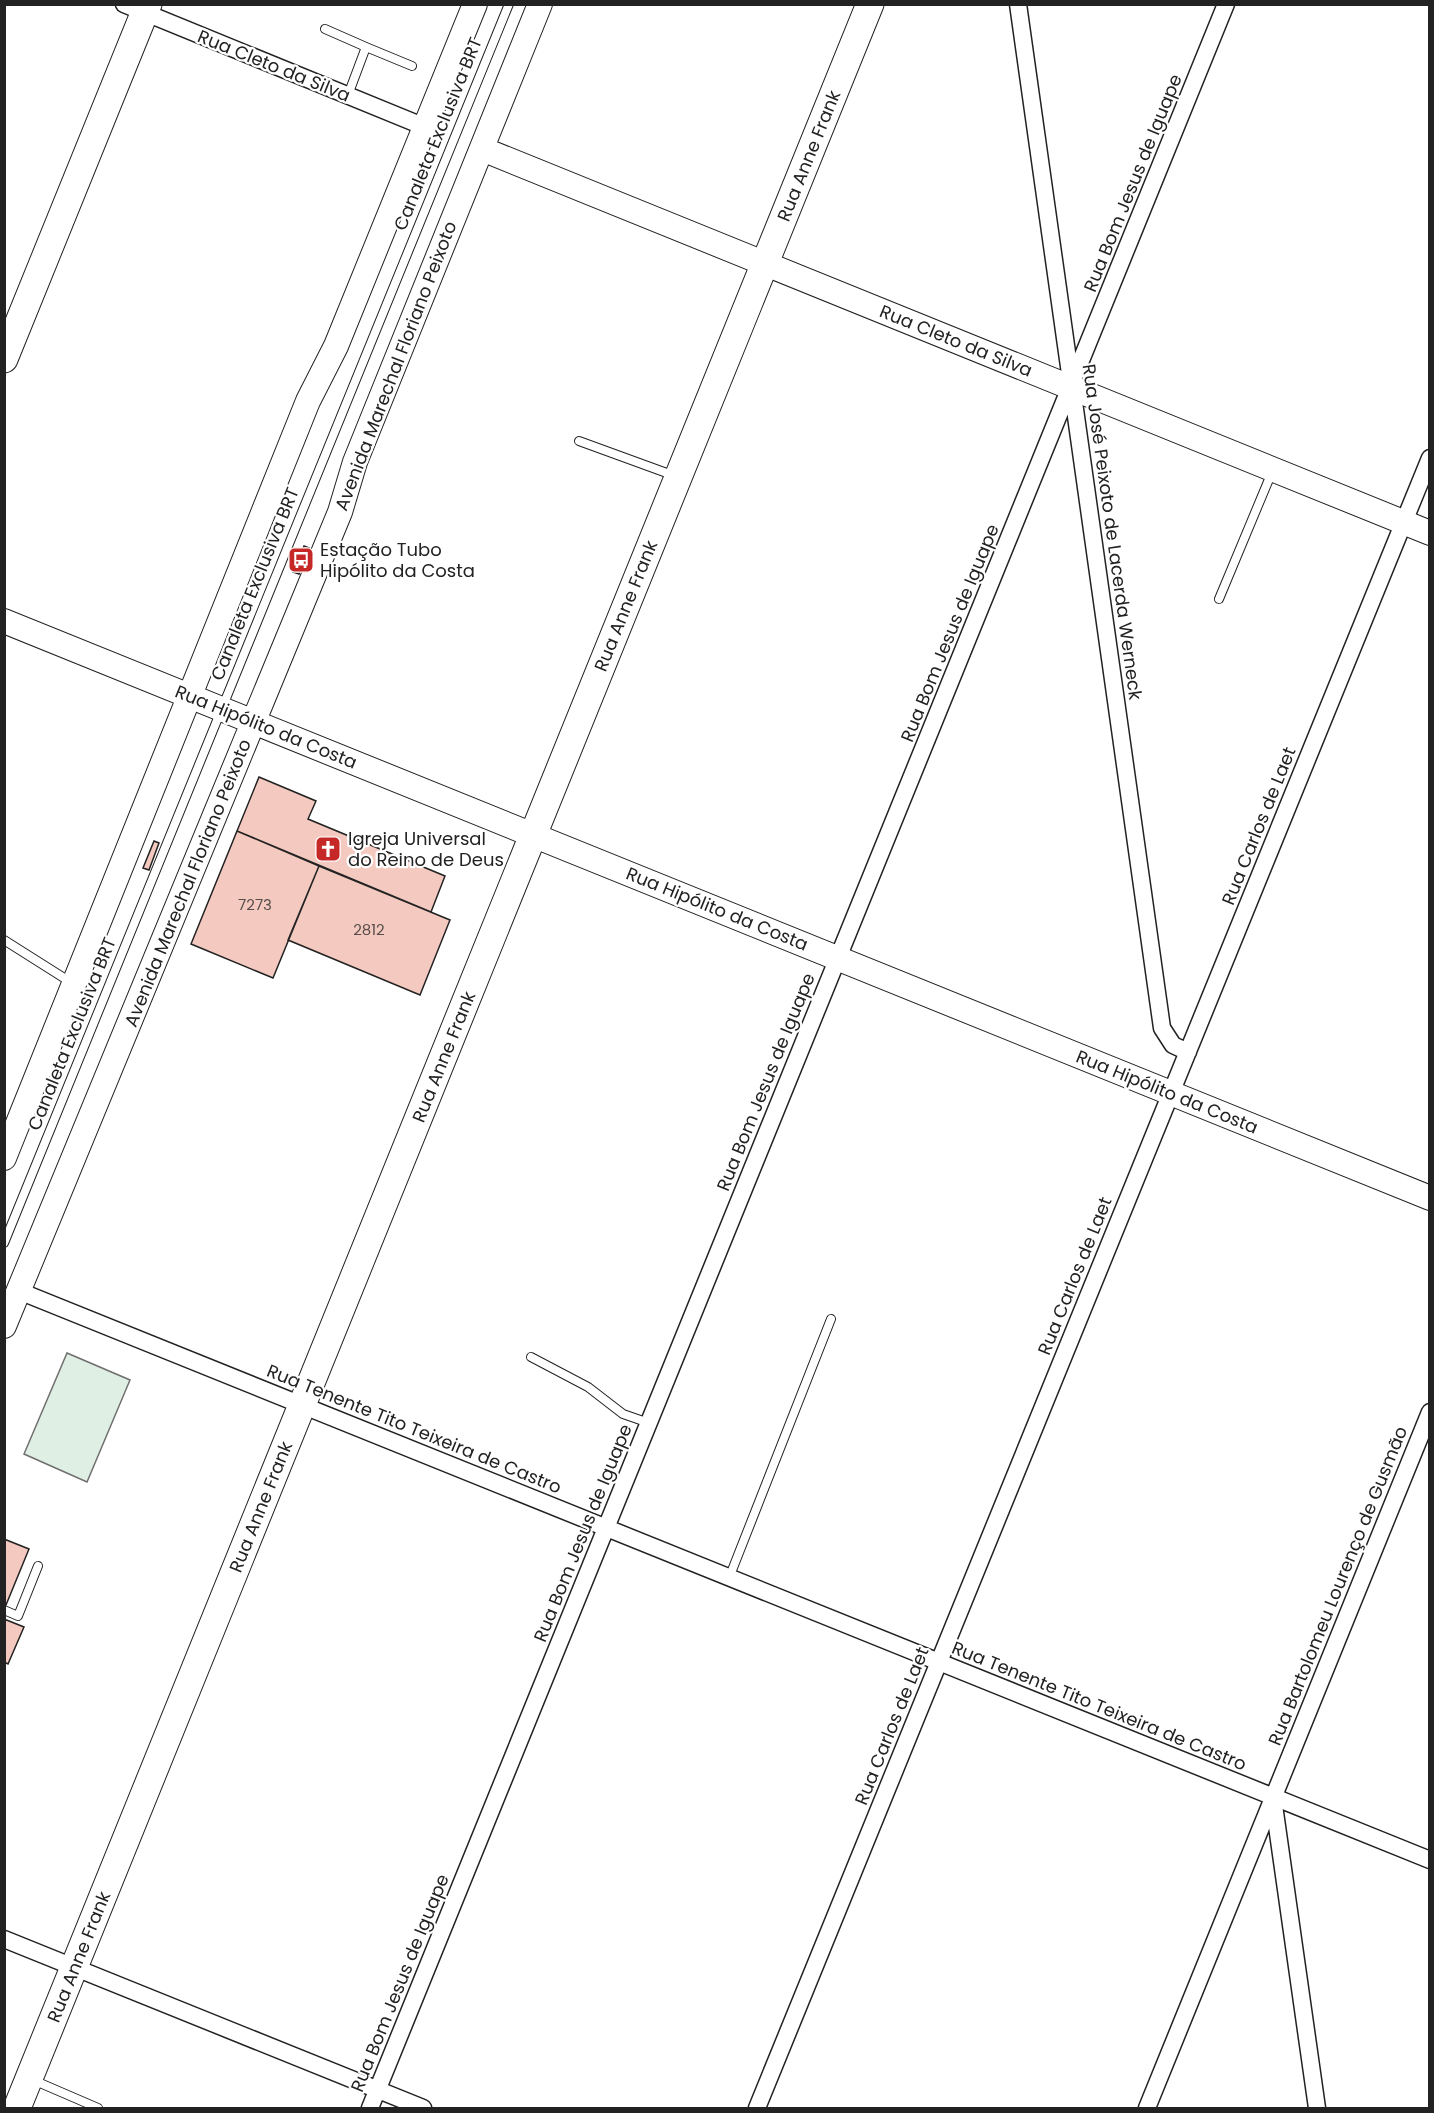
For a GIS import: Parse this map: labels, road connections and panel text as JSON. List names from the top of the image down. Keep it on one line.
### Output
{"streets":{"main road":["Rua Anne Frank"],"street":["Rua Cleto da Silva","Rua Bom Jesus de Iguape","Avenida Marechal Floriano Peixoto","Rua José Peixoto de Lacerda Werneck","Rua Hipólito da Costa","Rua Carlos de Laet","Rua Tenente Tito Teixeira de Castro","Rua Bartolomeu Lourenço de Gusmão"],"lane":["Canaleta Exclusiva BRT"]},"crossings":[["Rua Cleto da Silva","Rua Anne Frank"],["Rua Cleto da Silva","Rua Bom Jesus de Iguape"],["Rua Cleto da Silva","Avenida Marechal Floriano Peixoto"],["Rua Cleto da Silva","Rua José Peixoto de Lacerda Werneck"],["Rua Cleto da Silva","Rua Carlos de Laet"],["Canaleta Exclusiva BRT","Rua Hipólito da Costa"],["Rua Anne Frank","Rua Hipólito da Costa"],["Rua Anne Frank","Rua Tenente Tito Teixeira de Castro"],["Rua Bom Jesus de Iguape","Rua José Peixoto de Lacerda Werneck"],["Rua Bom Jesus de Iguape","Rua Hipólito da Costa"],["Rua Bom Jesus de Iguape","Rua Tenente Tito Teixeira de Castro"],["Avenida Marechal Floriano Peixoto","Rua Hipólito da Costa"],["Avenida Marechal Floriano Peixoto","Rua Tenente Tito Teixeira de Castro"],["Rua José Peixoto de Lacerda Werneck","Rua Carlos de Laet"],["Rua Hipólito da Costa","Rua Carlos de Laet"],["Rua Carlos de Laet","Rua Tenente Tito Teixeira de Castro"],["Rua Tenente Tito Teixeira de Castro","Rua Bartolomeu Lourenço de Gusmão"]],"places":{"bus stop":["Estação Tubo Hipólito da Costa"],"church":["Igreja Universal do Reino de Deus"]},"house_numbers":["7273","2812"]}
